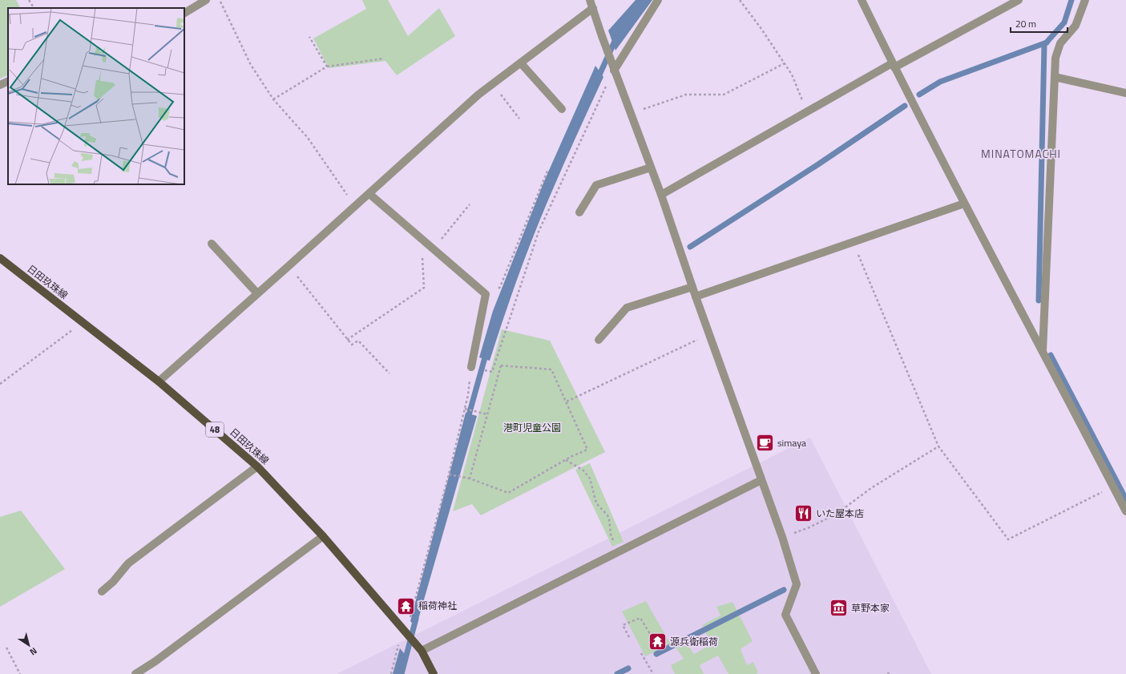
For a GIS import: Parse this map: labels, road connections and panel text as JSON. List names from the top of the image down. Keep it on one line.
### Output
{"streets":{"main road":["日田玖珠線","48"]},"districts":["MINATOMACHI"],"parks":["港町児童公園"],"places":{"cafe":["simaya"],"restaurant":["いた屋本店"],"temple":["稲荷神社","源兵衛稲荷"],"museum":["草野本家"]},"scale_bar":"20 m","north":"bottom right"}
